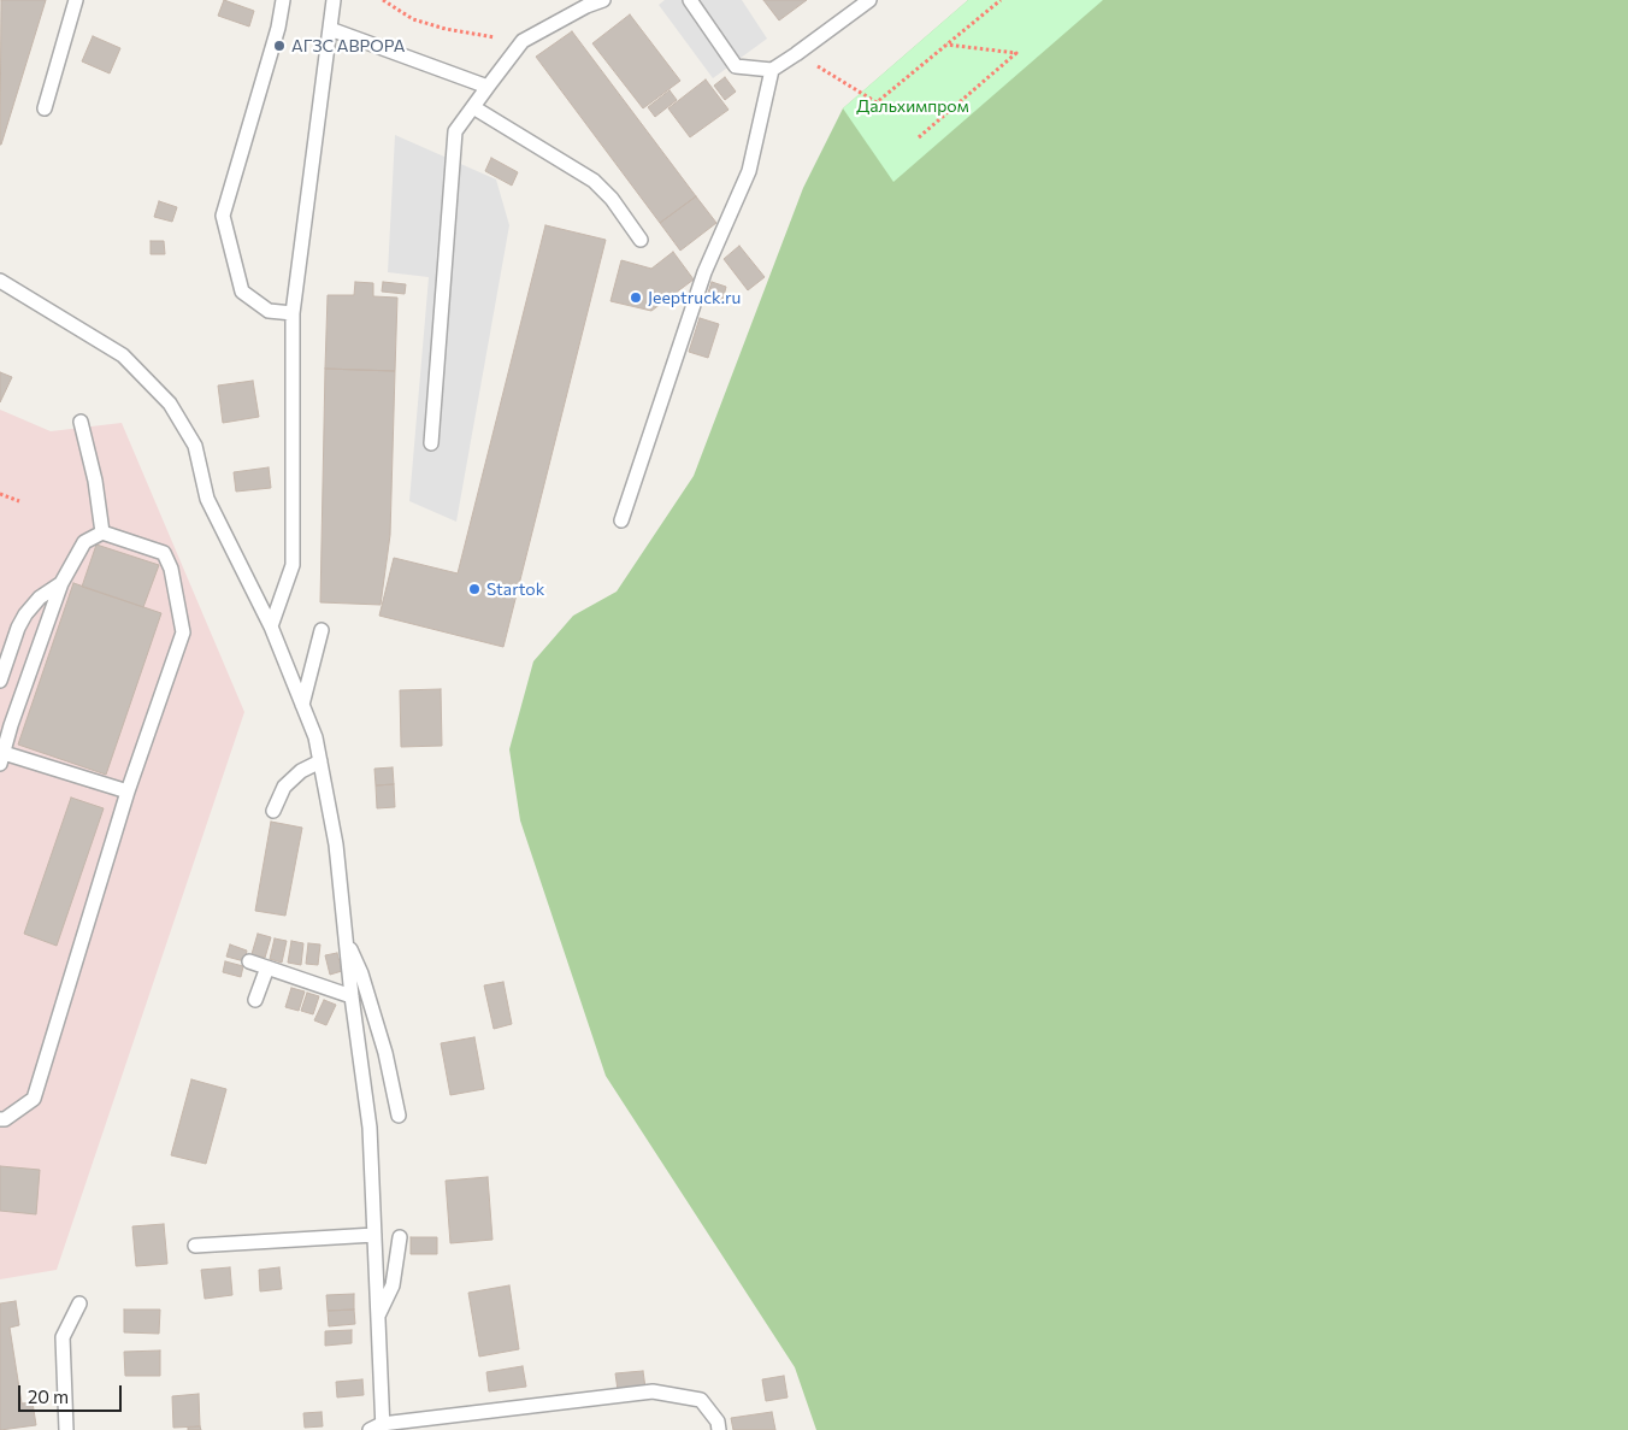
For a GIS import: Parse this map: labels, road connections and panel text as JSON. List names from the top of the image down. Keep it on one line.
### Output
{"parks":["Дальхимпром"],"places":["АГЗС АВРОРА","Jeeptruck.ru","Startok"],"scale_bar":"20 m"}
